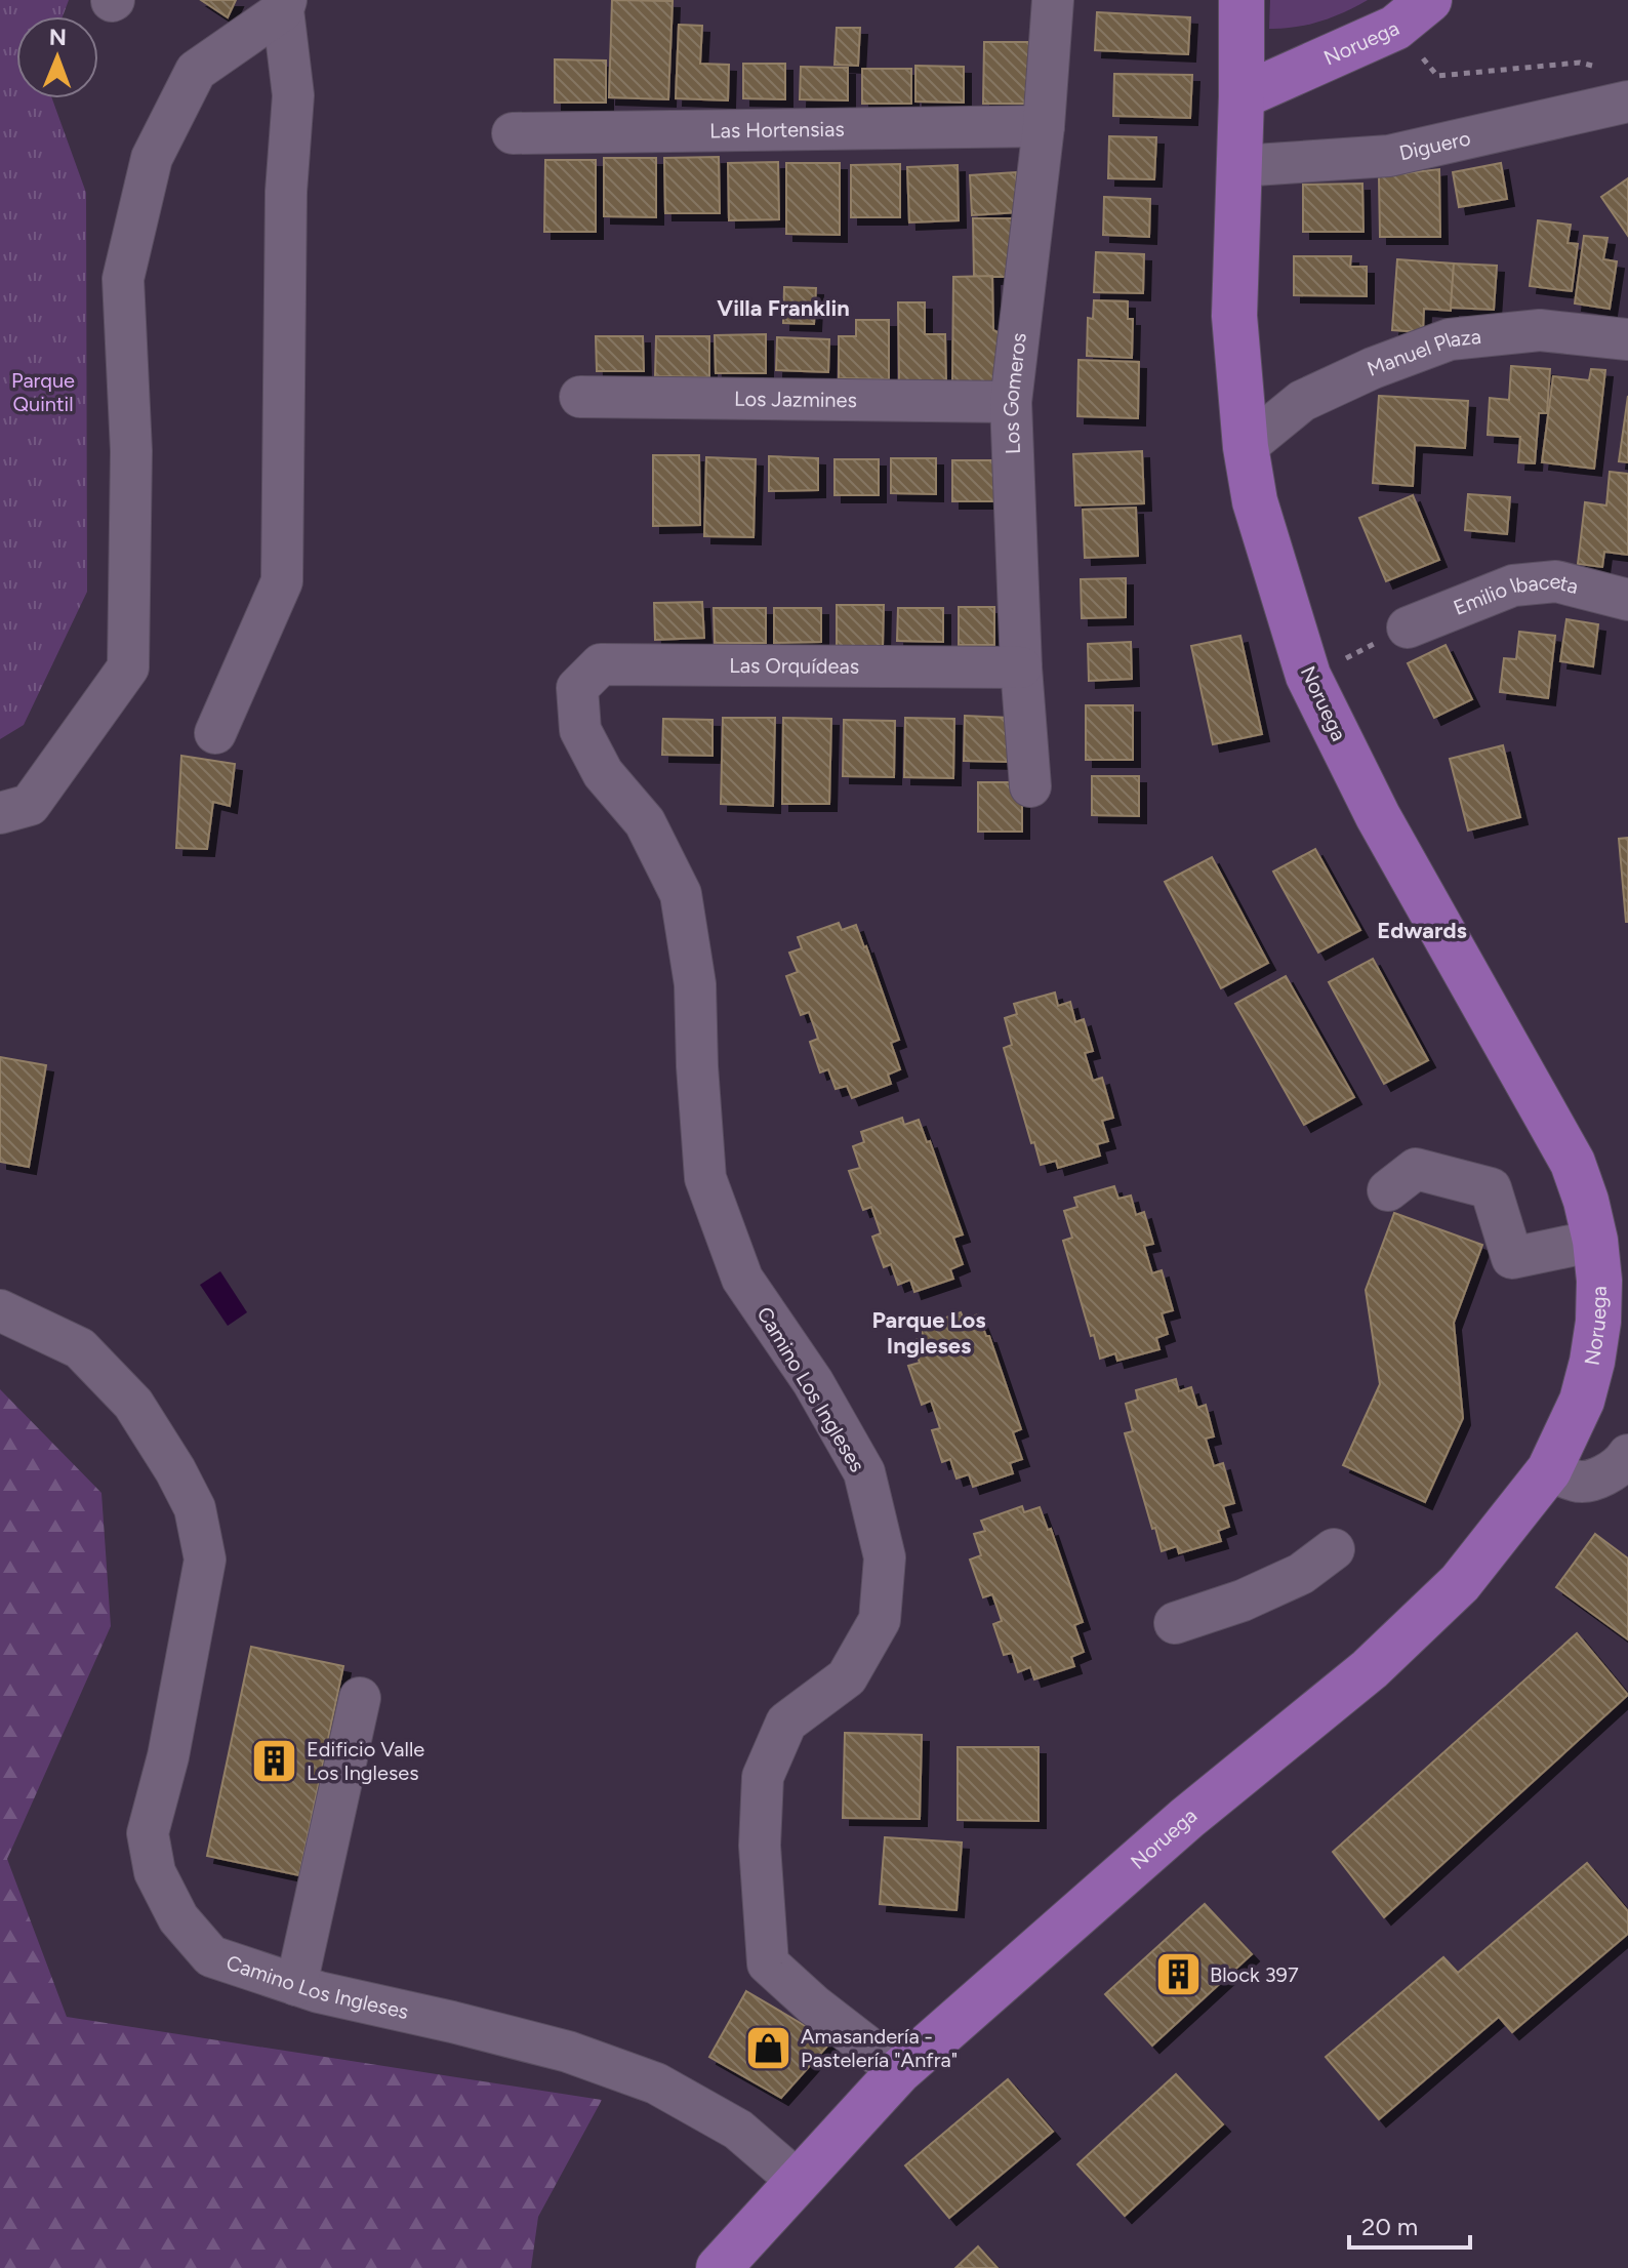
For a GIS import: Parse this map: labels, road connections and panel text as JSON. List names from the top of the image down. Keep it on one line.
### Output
{"streets":{"main road":["Noruega"],"street":["Las Hortensias","Diguero","Manuel Plaza","Los Gomeros","Los Jazmines","Emilio Ibaceta","Las Orquídeas","Camino Los Ingleses"]},"crossings":[["Noruega","Diguero"],["Noruega","Manuel Plaza"],["Noruega","Camino Los Ingleses"],["Las Hortensias","Los Gomeros"],["Los Gomeros","Los Jazmines"],["Los Gomeros","Las Orquídeas"],["Las Orquídeas","Camino Los Ingleses"]],"districts":["Villa Franklin","Edwards","Parque Los Ingleses"],"parks":["Parque Quintil"],"places":{"building":["Edificio Valle Los Ingleses","Block 397"],"shop":["Amasandería - Pastelería \"Anfra\""]},"scale_bar":"20 m","north":"top"}
